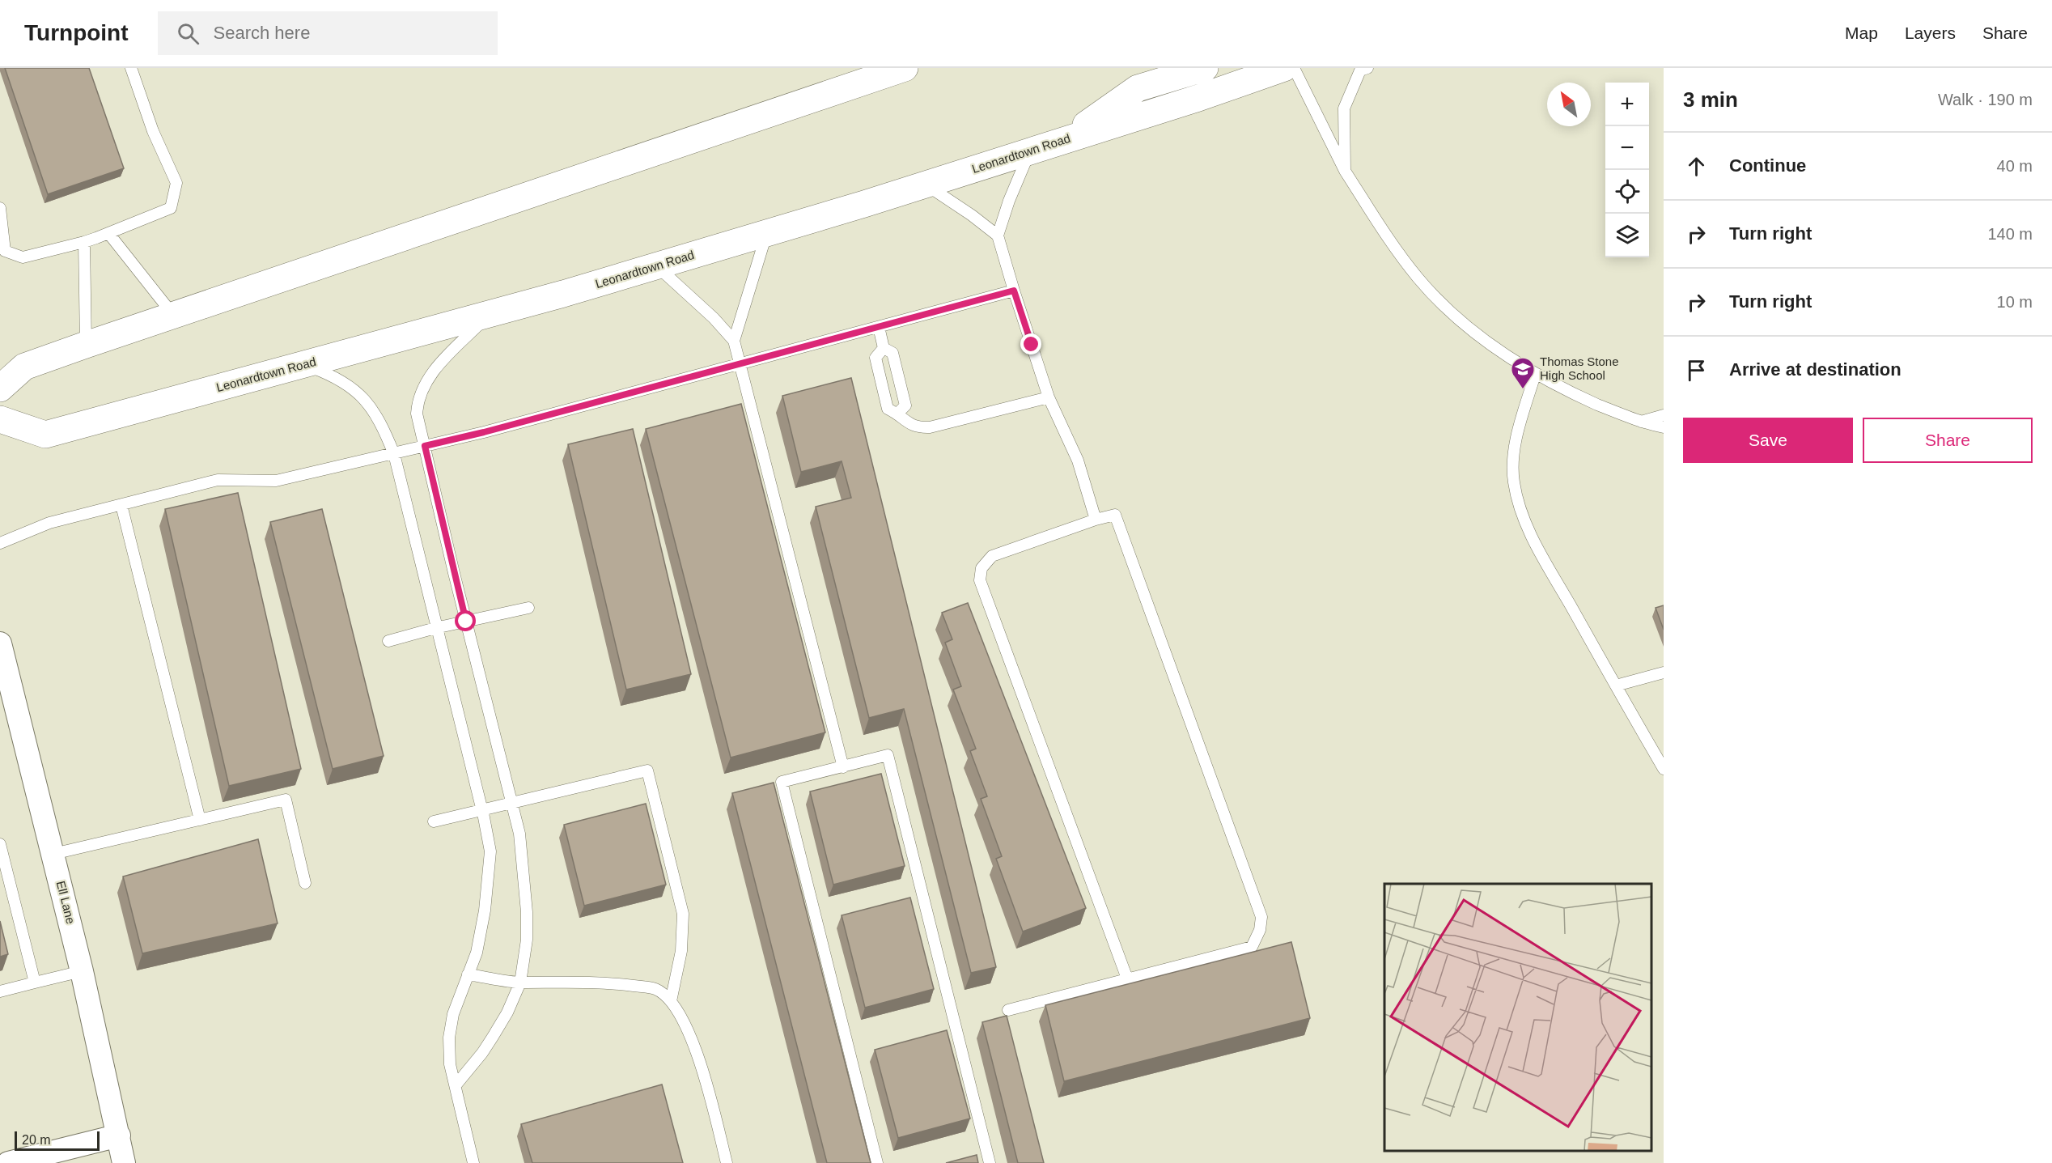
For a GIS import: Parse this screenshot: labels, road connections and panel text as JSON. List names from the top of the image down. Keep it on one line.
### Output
{"streets":{"highway":["Leonardtown Road"],"street":["Ell Lane"]},"places":{"school or university":["Thomas Stone High School"]},"scale_bar":"20 m","north":"top left","page":{"header":"Turnpoint","search":"Search here","nav":["Map","Layers","Share"],"heading":["3 min","Walk · 190 m"],"map_buttons":["+","−"],"list":[["Continue","40 m"],["Turn right","140 m"],["Turn right","10 m"],"Arrive at destination"],"buttons":["Save","Share"],"scale":"20 m"}}
